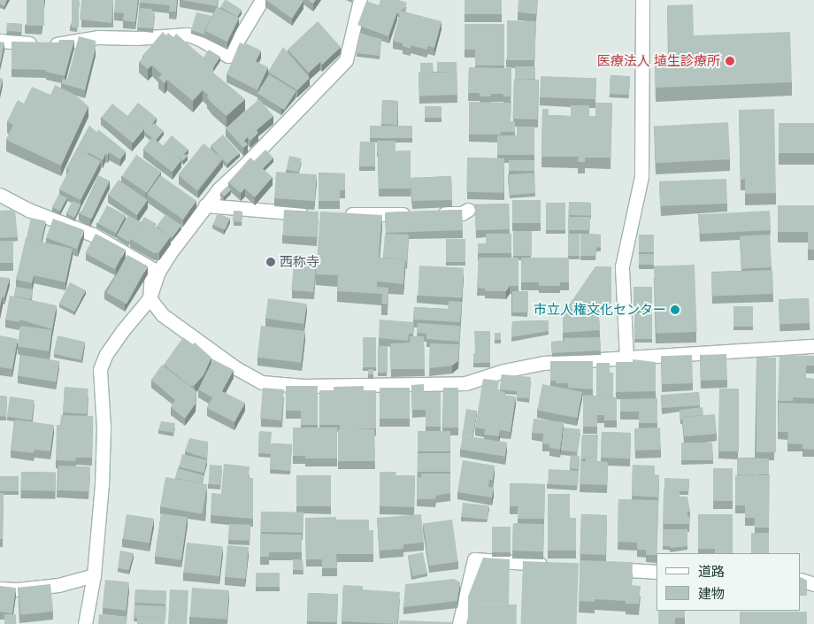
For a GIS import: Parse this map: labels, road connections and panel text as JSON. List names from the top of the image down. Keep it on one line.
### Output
{"places":["医療法人 埴生診療所","西称寺","市立人権文化センター"],"legend":["道路","建物"]}
